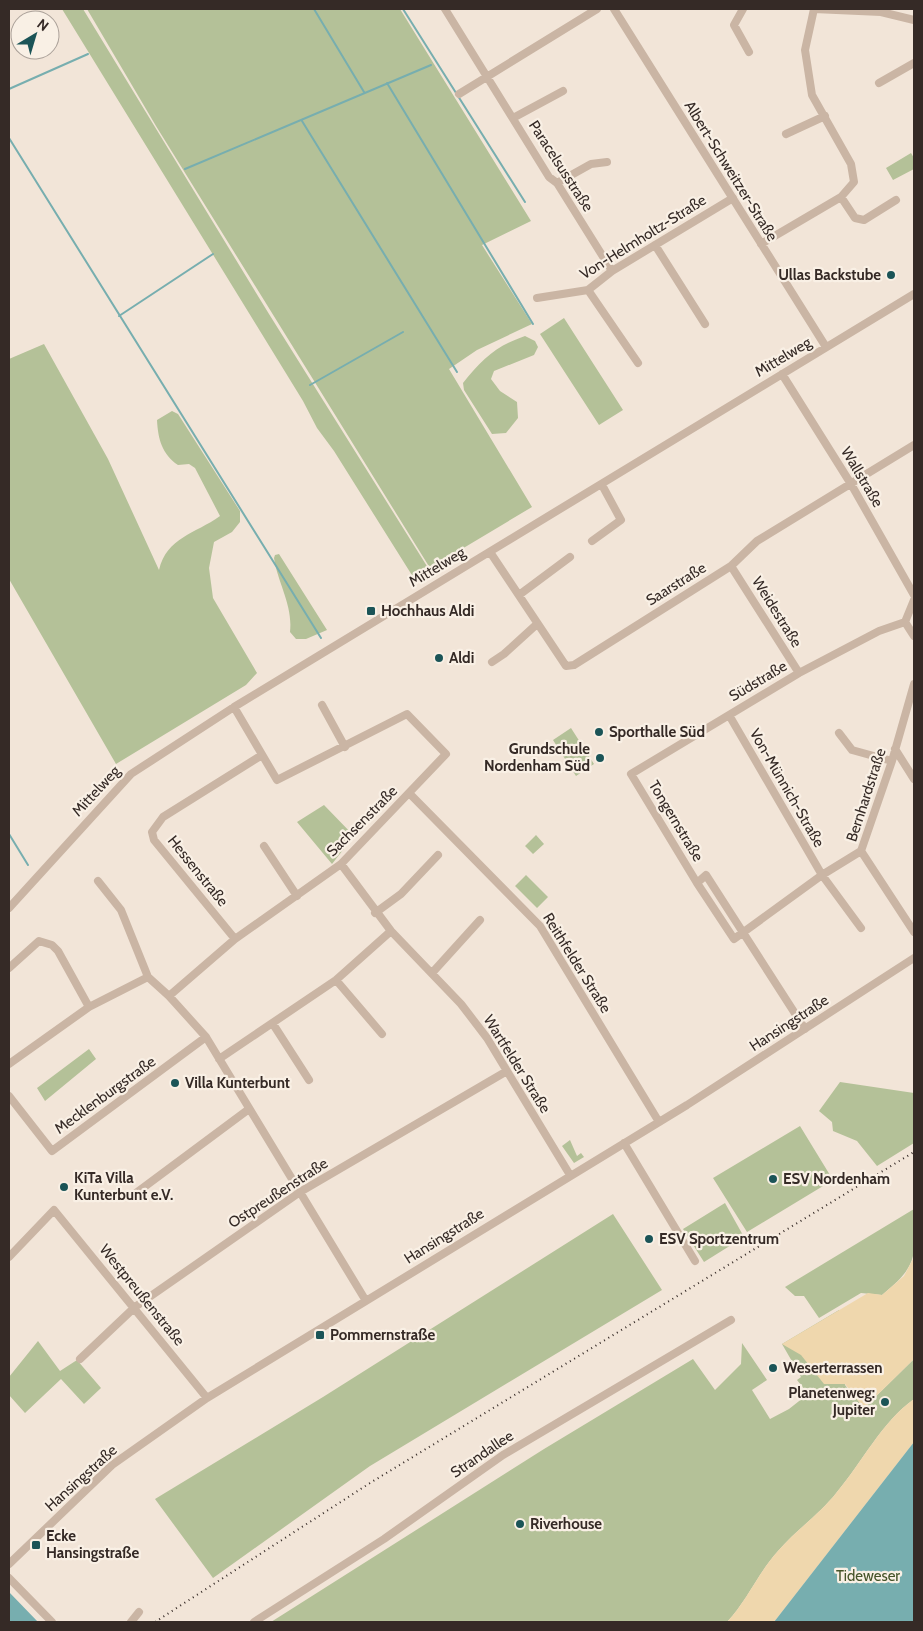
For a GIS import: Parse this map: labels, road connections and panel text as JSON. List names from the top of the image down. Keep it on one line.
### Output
{"streets":{"street":["Paracelsusstraße","Albert-Schweitzer-Straße","Von-Helmholtz-Straße","Mittelweg","Wallstraße","Saarstraße","Weidestraße","Südstraße","Von-Münnich-Straße","Bernhardstraße","Sachsenstraße","Tongernstraße","Hessenstraße","Reithfelder Straße","Hansingstraße","Wartfelder Straße","Mecklenburgstraße","Ostpreußenstraße","Westpreußenstraße","Strandallee"]},"crossings":[["Paracelsusstraße","Von-Helmholtz-Straße"],["Albert-Schweitzer-Straße","Von-Helmholtz-Straße"],["Albert-Schweitzer-Straße","Mittelweg"],["Mittelweg","Wallstraße"],["Mittelweg","Saarstraße"],["Mittelweg","Sachsenstraße"],["Wallstraße","Saarstraße"],["Saarstraße","Weidestraße"],["Weidestraße","Südstraße"],["Südstraße","Von-Münnich-Straße"],["Südstraße","Tongernstraße"],["Sachsenstraße","Hessenstraße"],["Sachsenstraße","Reithfelder Straße"],["Sachsenstraße","Wartfelder Straße"],["Tongernstraße","Hansingstraße"],["Reithfelder Straße","Hansingstraße"],["Hansingstraße","Wartfelder Straße"],["Hansingstraße","Westpreußenstraße"],["Wartfelder Straße","Ostpreußenstraße"],["Ostpreußenstraße","Westpreußenstraße"]],"parks":["Tideweser"],"places":{"other":["Ullas Backstube","Aldi","Sporthalle Süd","Grundschule Nordenham Süd","Villa Kunterbunt","ESV Nordenham","KiTa Villa Kunterbunt e.V.","ESV Sportzentrum","Weserterrassen","Planetenweg: Jupiter","Riverhouse"],"transit":["Hochhaus Aldi","Pommernstraße","Ecke Hansingstraße"]},"north":"top right"}
